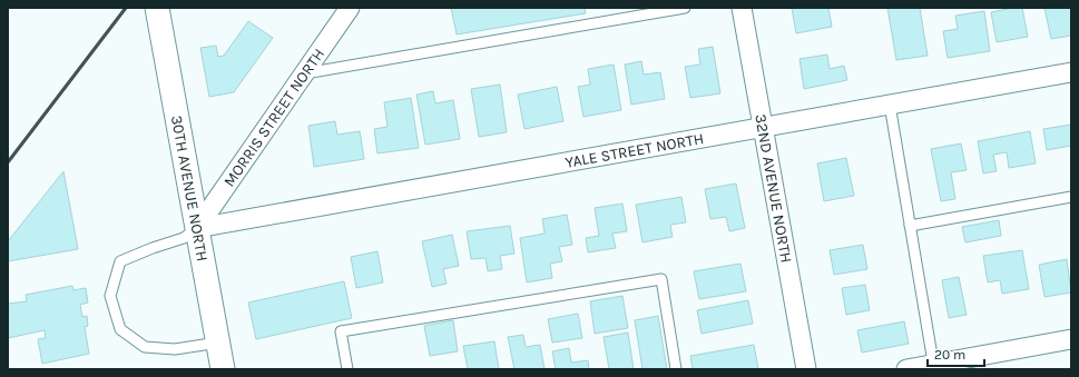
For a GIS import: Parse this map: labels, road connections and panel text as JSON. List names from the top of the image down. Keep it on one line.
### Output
{"streets":{"street":["MORRIS STREET NORTH","YALE STREET NORTH","30TH AVENUE NORTH","32ND AVENUE NORTH"]},"crossings":[["MORRIS STREET NORTH","YALE STREET NORTH"],["MORRIS STREET NORTH","30TH AVENUE NORTH"],["YALE STREET NORTH","30TH AVENUE NORTH"],["YALE STREET NORTH","32ND AVENUE NORTH"]],"scale_bar":"20 m"}
